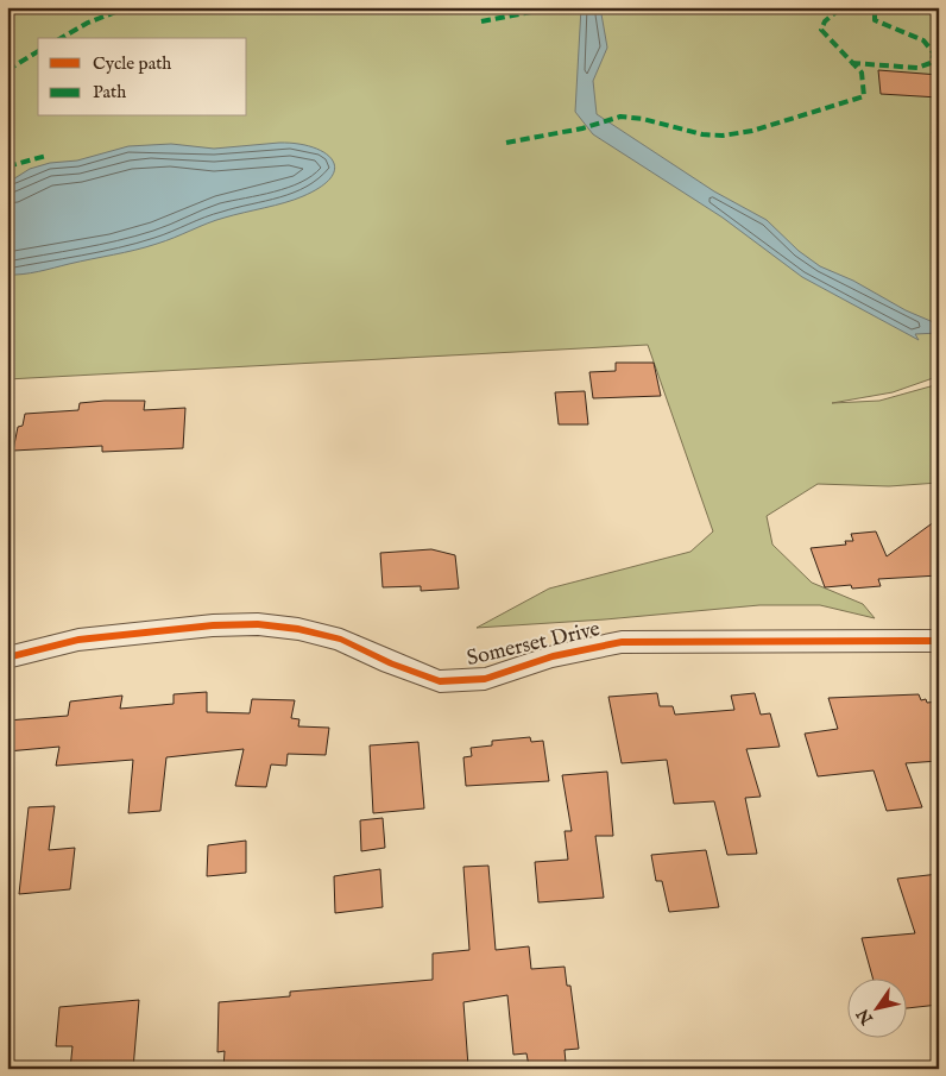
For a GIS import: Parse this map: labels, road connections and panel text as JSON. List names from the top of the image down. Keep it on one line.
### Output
{"streets":{"street":["Somerset Drive"]},"legend":["Cycle path","Path"],"north":"bottom left"}
